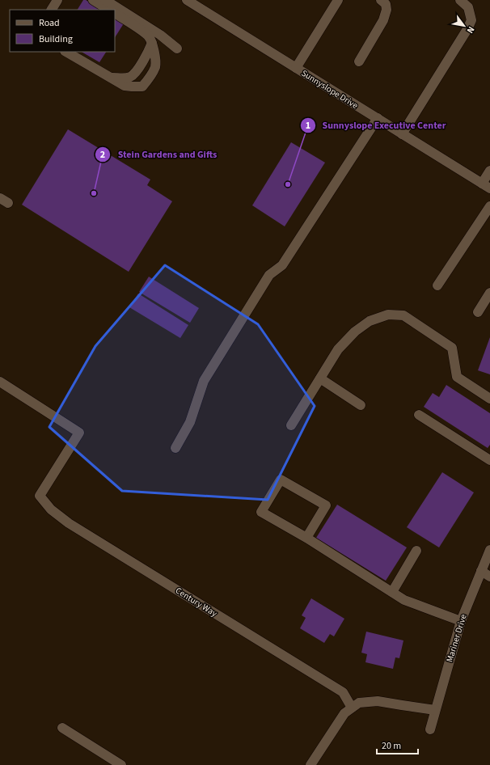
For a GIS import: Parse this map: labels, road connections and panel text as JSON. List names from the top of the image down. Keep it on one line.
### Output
{"streets":{"street":["Sunnyslope Drive","Century Way","Mariner Drive"]},"places":["Sunnyslope Executive Center","Stein Gardens and Gifts"],"legend":["Road","Building"],"scale_bar":"20 m","north":"bottom right"}
